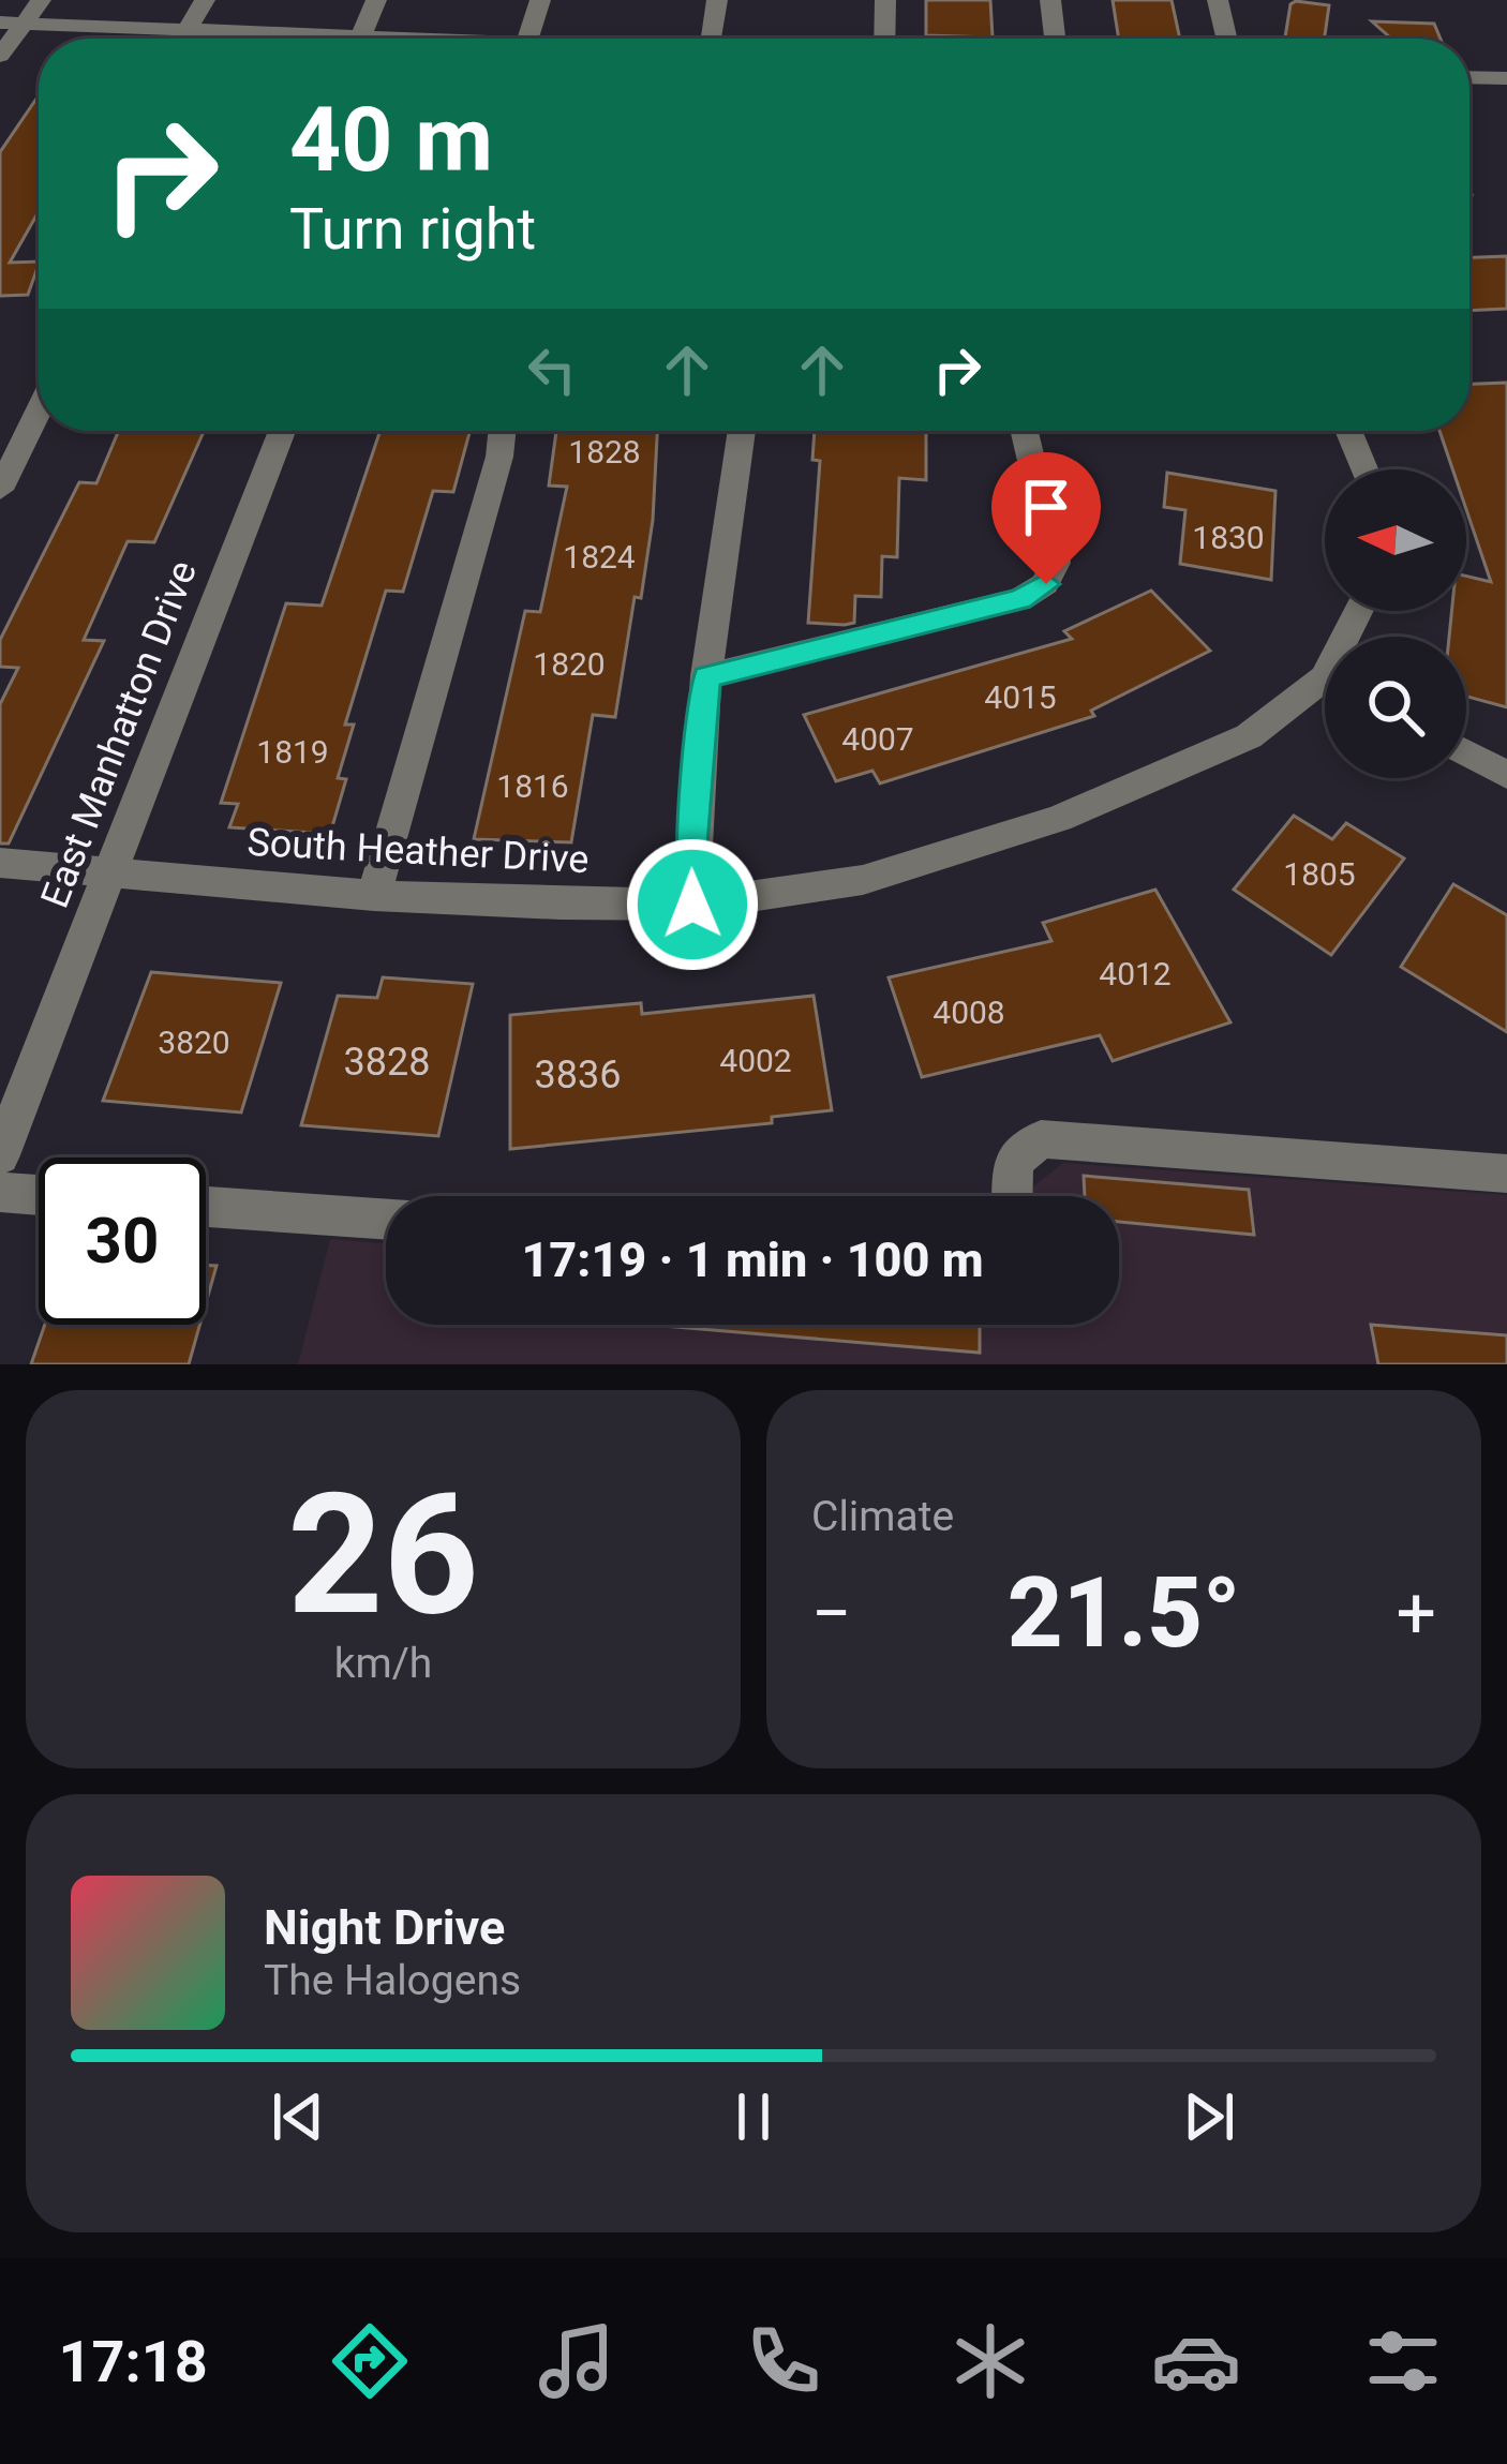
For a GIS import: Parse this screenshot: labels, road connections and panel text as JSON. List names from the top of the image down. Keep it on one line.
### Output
{"streets":{"street":["East Manhatton Drive","South Heather Drive"]},"crossings":[["East Manhatton Drive","South Heather Drive"]],"house_numbers":["1828","1830","1824","1820","4015","4007","1819","1816","1805","4012","4008","3820","4002","3828","3836"],"north":"left","page":{"turn":["40 m","Turn right"],"limit":"30","trip":"17:19 · 1 min · 100 m","tile":[["26","km/h"],"Climate"],"heat":["−","21.5°","+"],"song":["Night Drive","The Halogens"],"tabs":"17:18"}}
